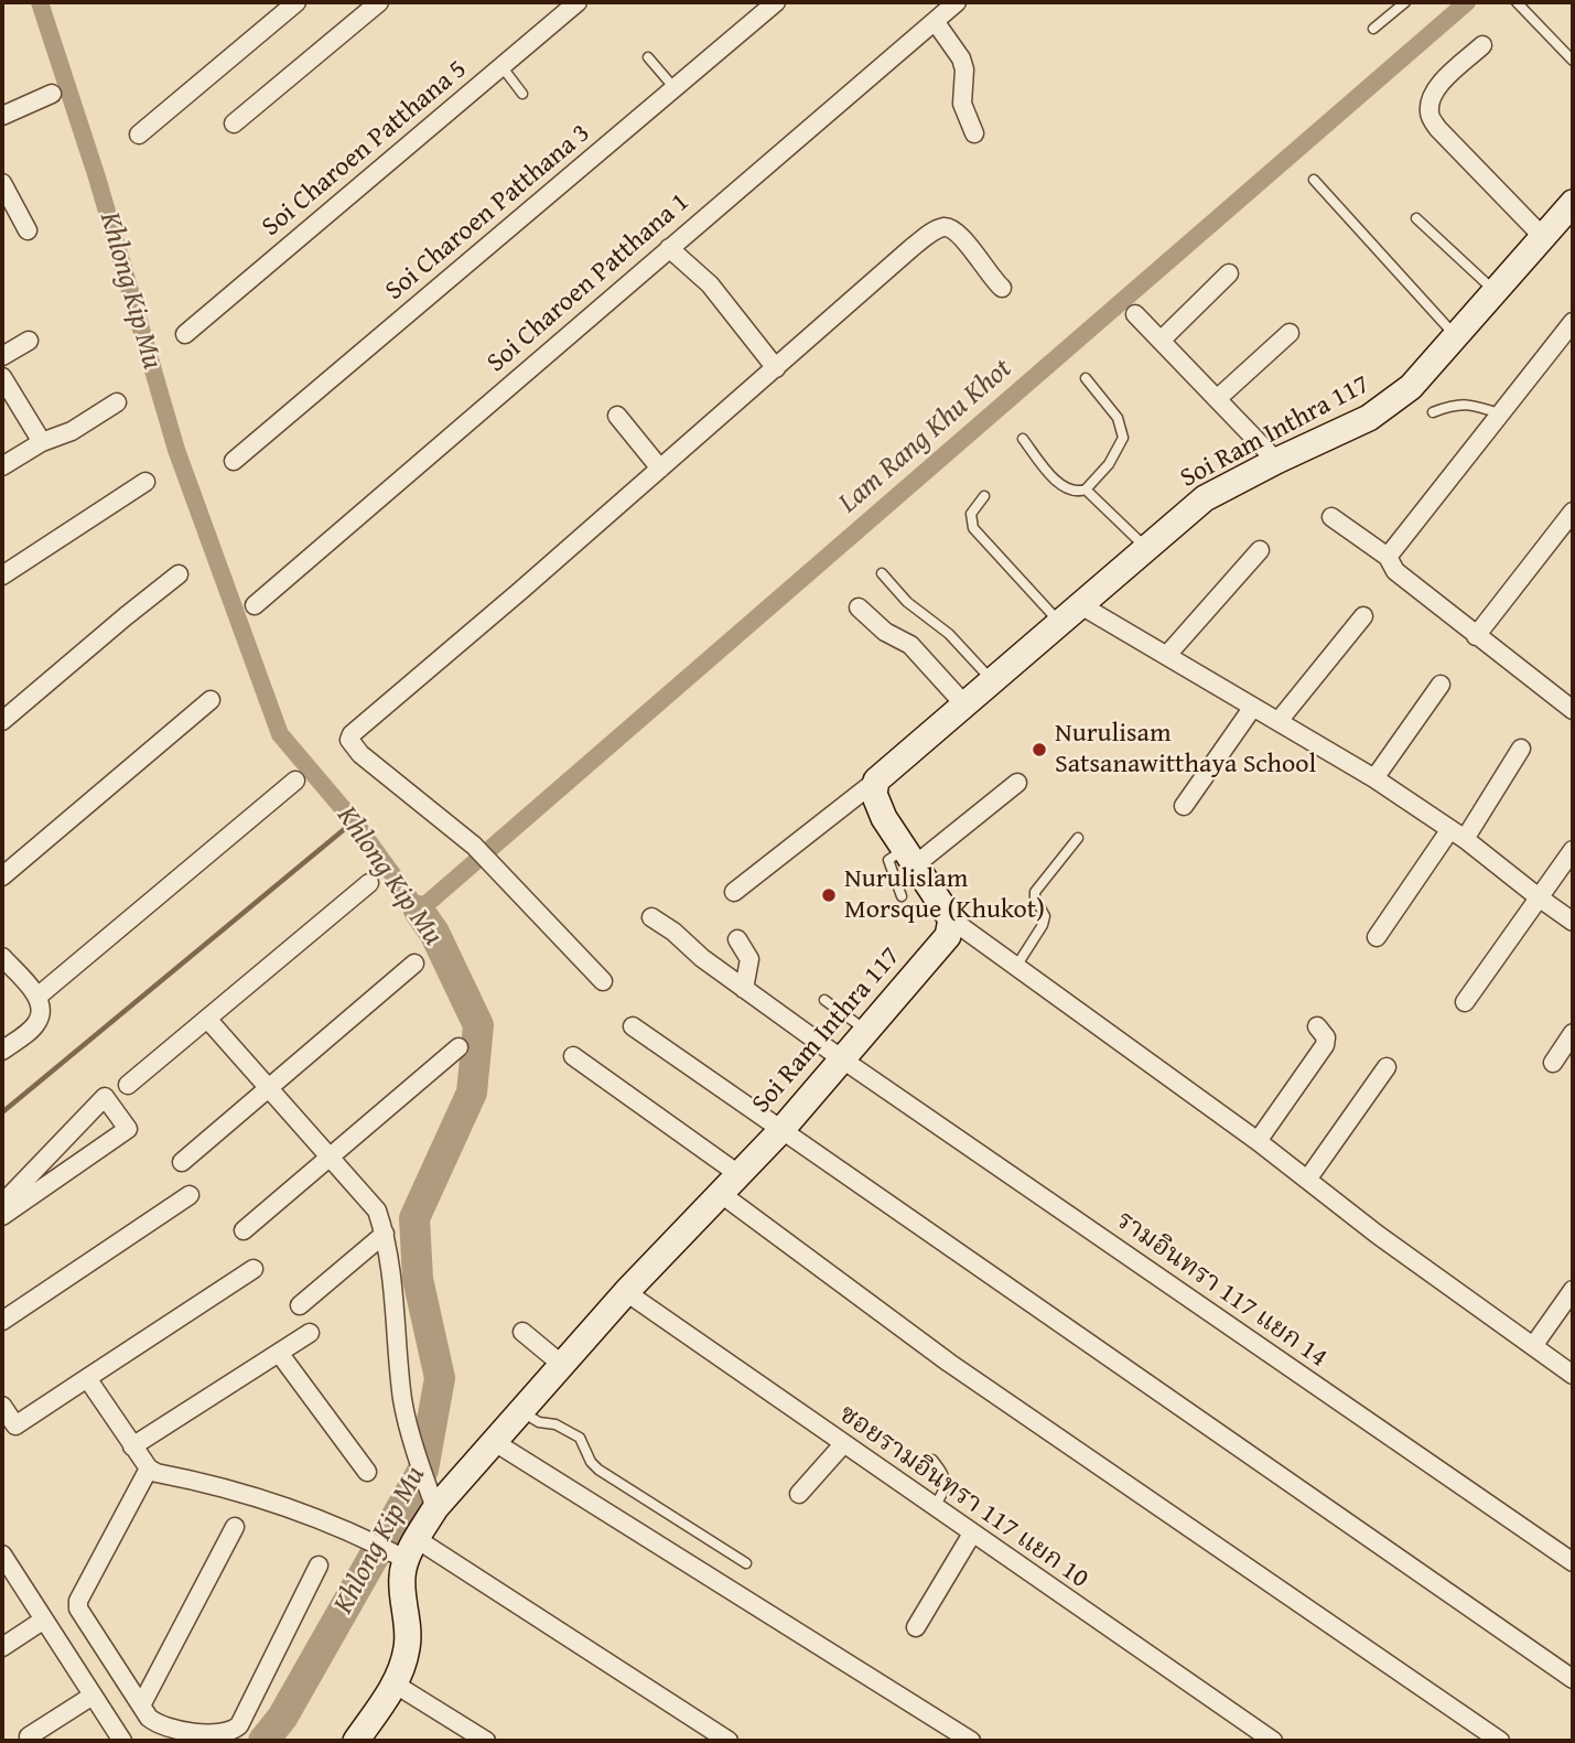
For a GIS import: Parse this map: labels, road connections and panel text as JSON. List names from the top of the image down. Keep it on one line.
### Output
{"streets":{"street":["Soi Charoen Patthana 5","Soi Charoen Patthana 3","Soi Charoen Patthana 1","Soi Ram Inthra 117","รามอินทรา 117 แยก 14","ซอยรามอินทรา 117 แยก 10"]},"crossings":[["Soi Ram Inthra 117","รามอินทรา 117 แยก 14"],["Soi Ram Inthra 117","ซอยรามอินทรา 117 แยก 10"]],"water":["Khlong Kip Mu","Lam Rang Khu Khot"],"places":["Nurulisam Satsanawitthaya School","Nurulislam Morsque (Khukot)"]}
